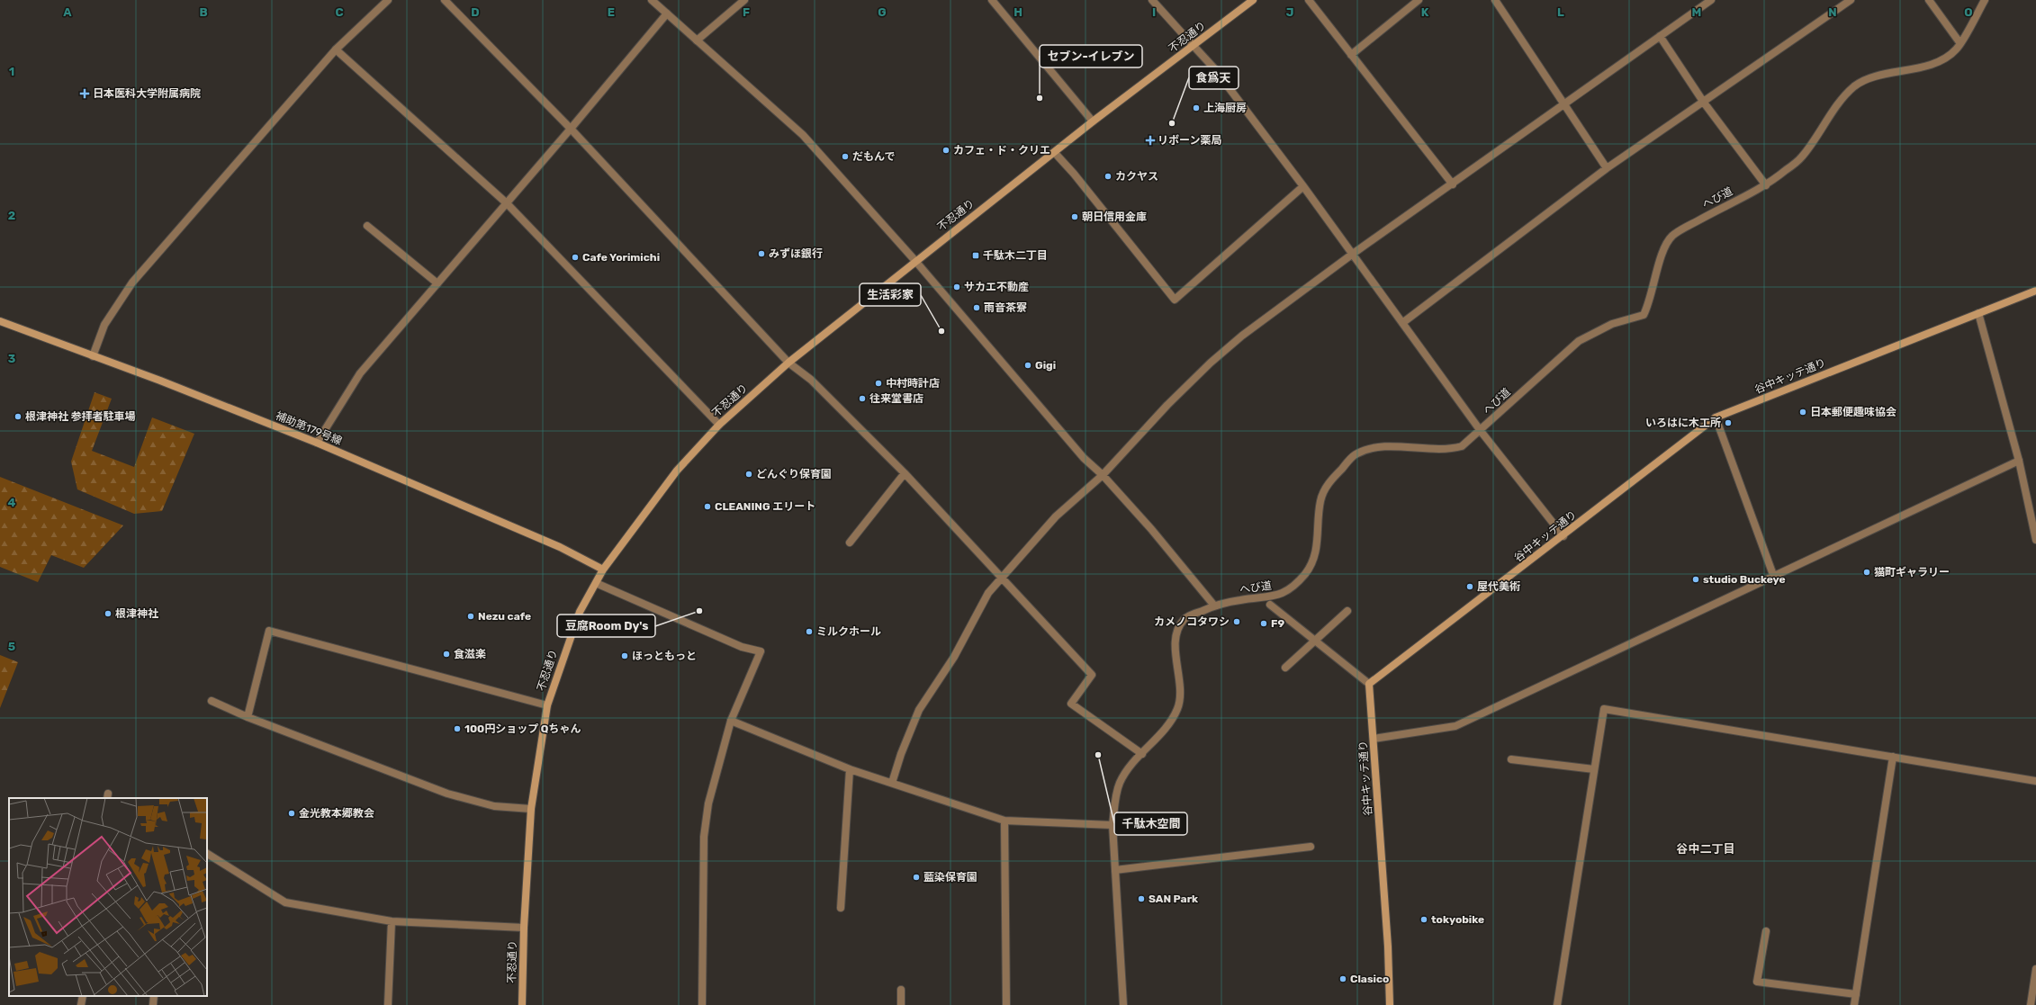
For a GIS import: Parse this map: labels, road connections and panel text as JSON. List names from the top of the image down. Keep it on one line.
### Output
{"streets":{"street":["不忍通り","へび道","谷中キッテ通り","補助第179号線"]},"crossings":[["不忍通り","補助第179号線"]],"districts":["谷中二丁目"],"places":{"health":["日本医科大学附属病院","リボーン薬局"],"other":["セブン-イレブン","上海厨房","食爲天","カフェ・ド・クリエ","だもんで","カクヤス","朝日信用金庫","みずほ銀行","Cafe Yorimichi","サカエ不動産","雨音茶寮","生活彩家","Gigi","中村時計店","往来堂書店","日本郵便趣味協会","根津神社 参拝者駐車場","いろはに木工所","どんぐり保育園","CLEANING エリート","猫町ギャラリー","studio Buckeye","屋代美術","豆腐Room Dy's","根津神社","Nezu cafe","カメノコタワシ","F9","ミルクホール","食滋楽","ほっともっと","100円ショップ Qちゃん","千駄木空間","金光教本郷教会","藍染保育園","SAN Park","tokyobike","Clasico"],"transit":["千駄木二丁目"]},"grid":{"columns":["A","B","C","D","E","F","G","H","I","J","K","L","M","N","O"],"rows":["1","2","3","4","5"]}}
